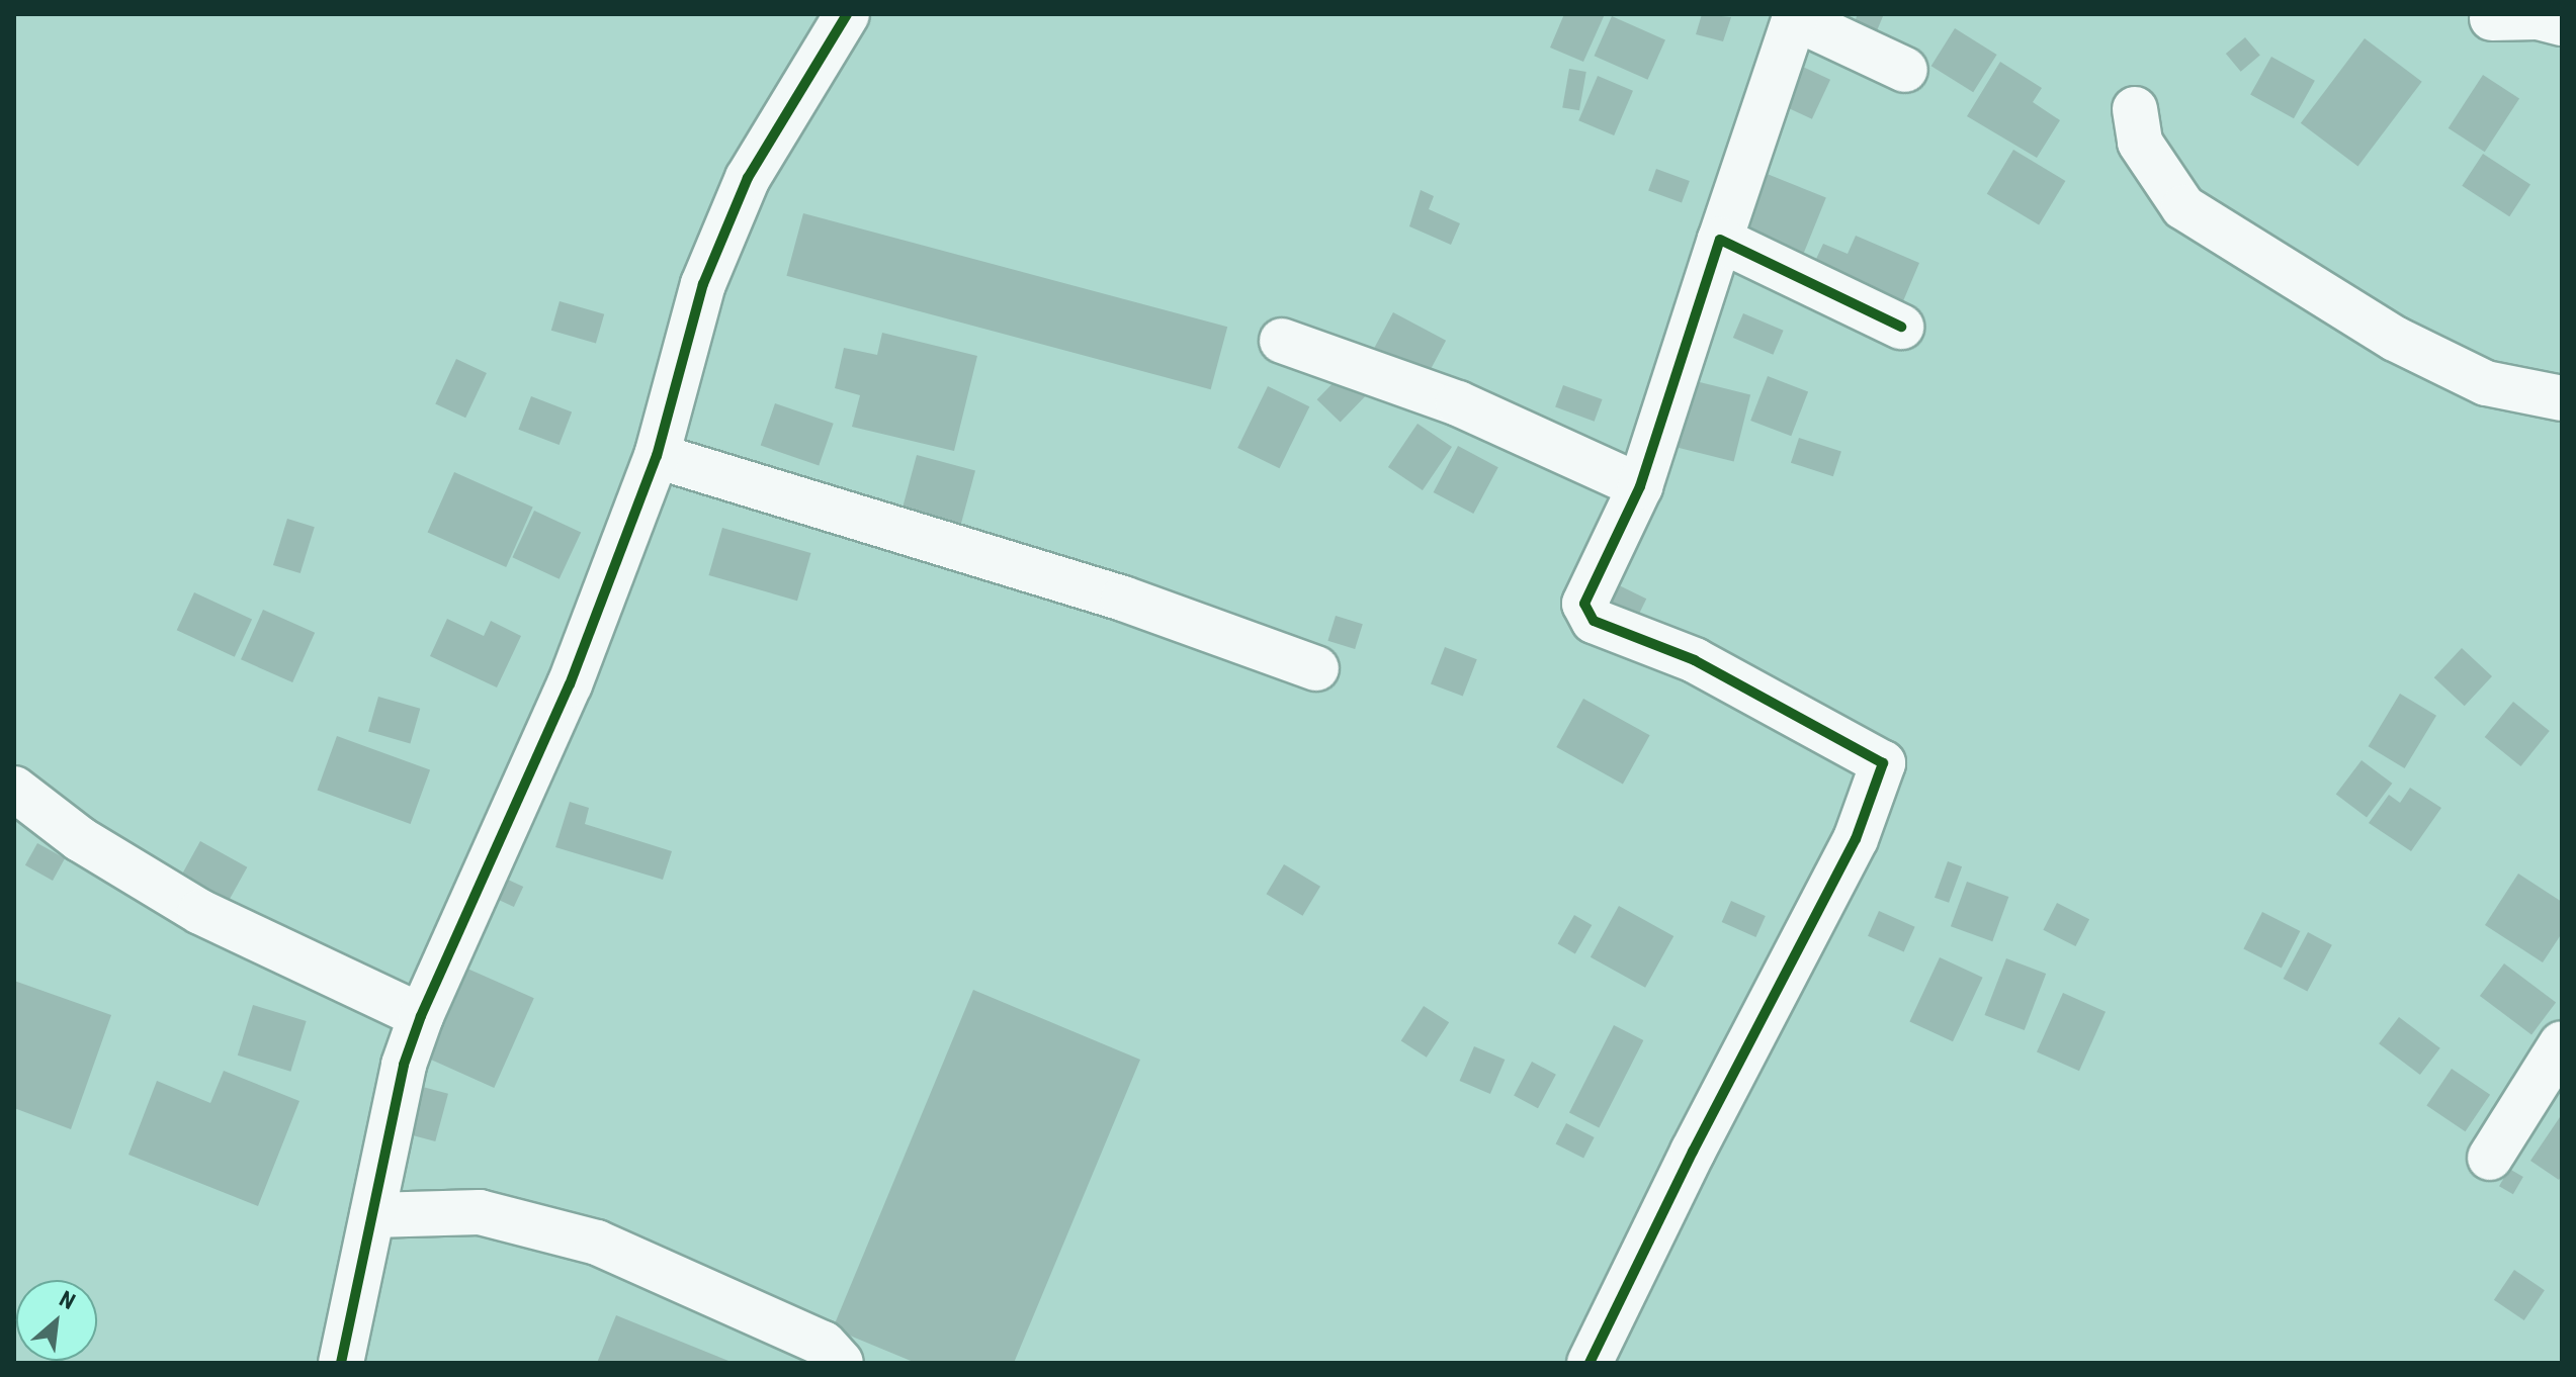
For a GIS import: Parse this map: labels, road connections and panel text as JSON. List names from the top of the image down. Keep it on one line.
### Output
{"north":"top right"}
